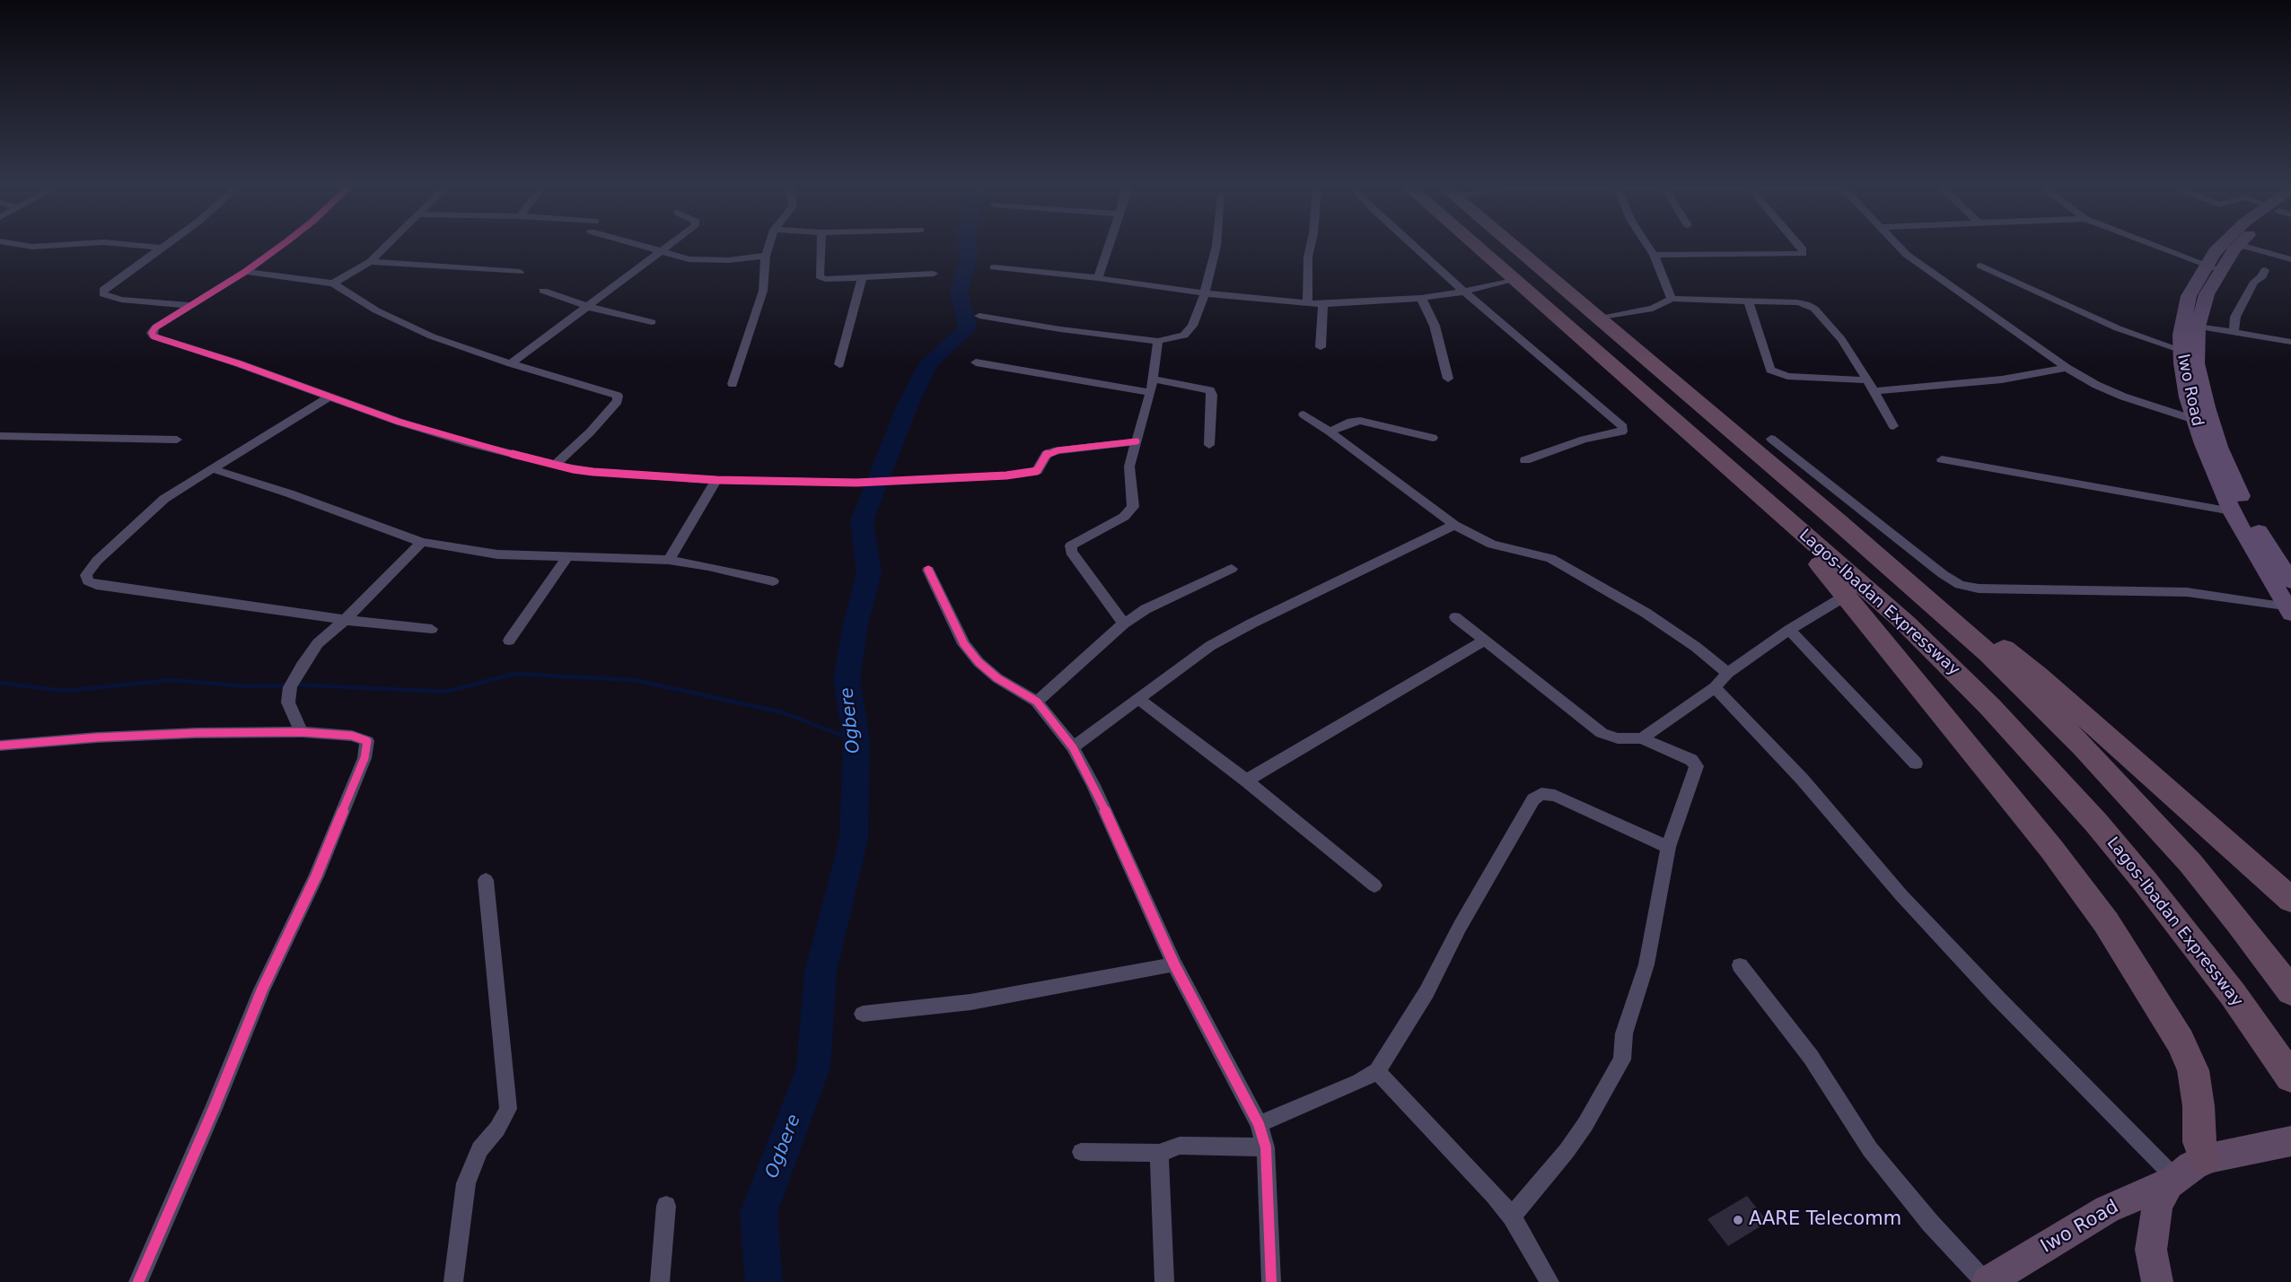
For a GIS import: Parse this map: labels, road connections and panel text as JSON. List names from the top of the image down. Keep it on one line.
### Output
{"streets":{"highway":["Iwo Road","Lagos-Ibadan Expressway"]},"water":["Ogbere"],"places":["AARE Telecomm"]}
